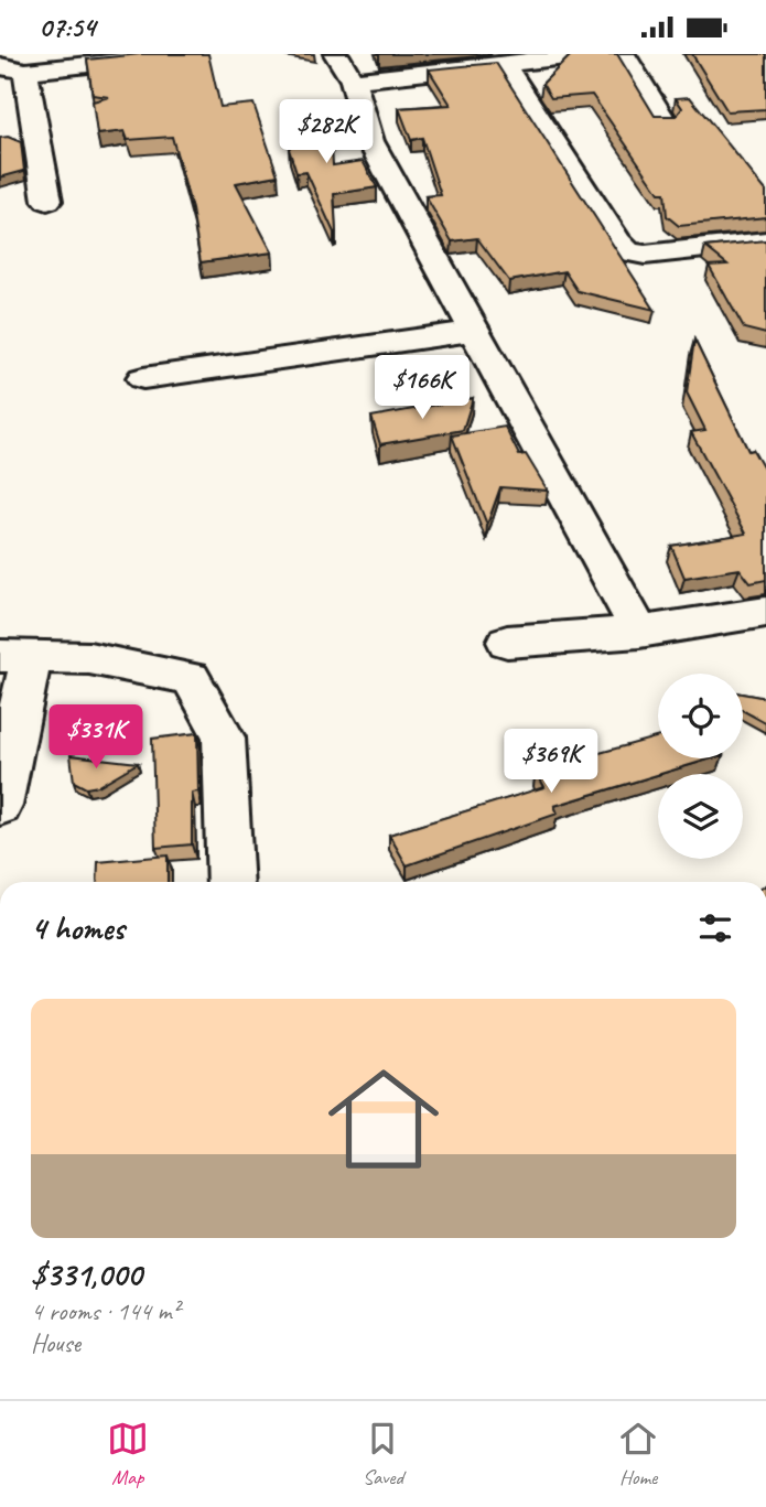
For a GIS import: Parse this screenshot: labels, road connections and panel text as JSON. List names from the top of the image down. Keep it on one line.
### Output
{"page":{"status":"07:54","price":["$282K","$166K","$331K","$369K"],"heading":"4 homes","list":[{"name":"$331,000","note":"4 rooms · 144 m² · House"}],"tabs":["Map","Saved","Home"]}}
